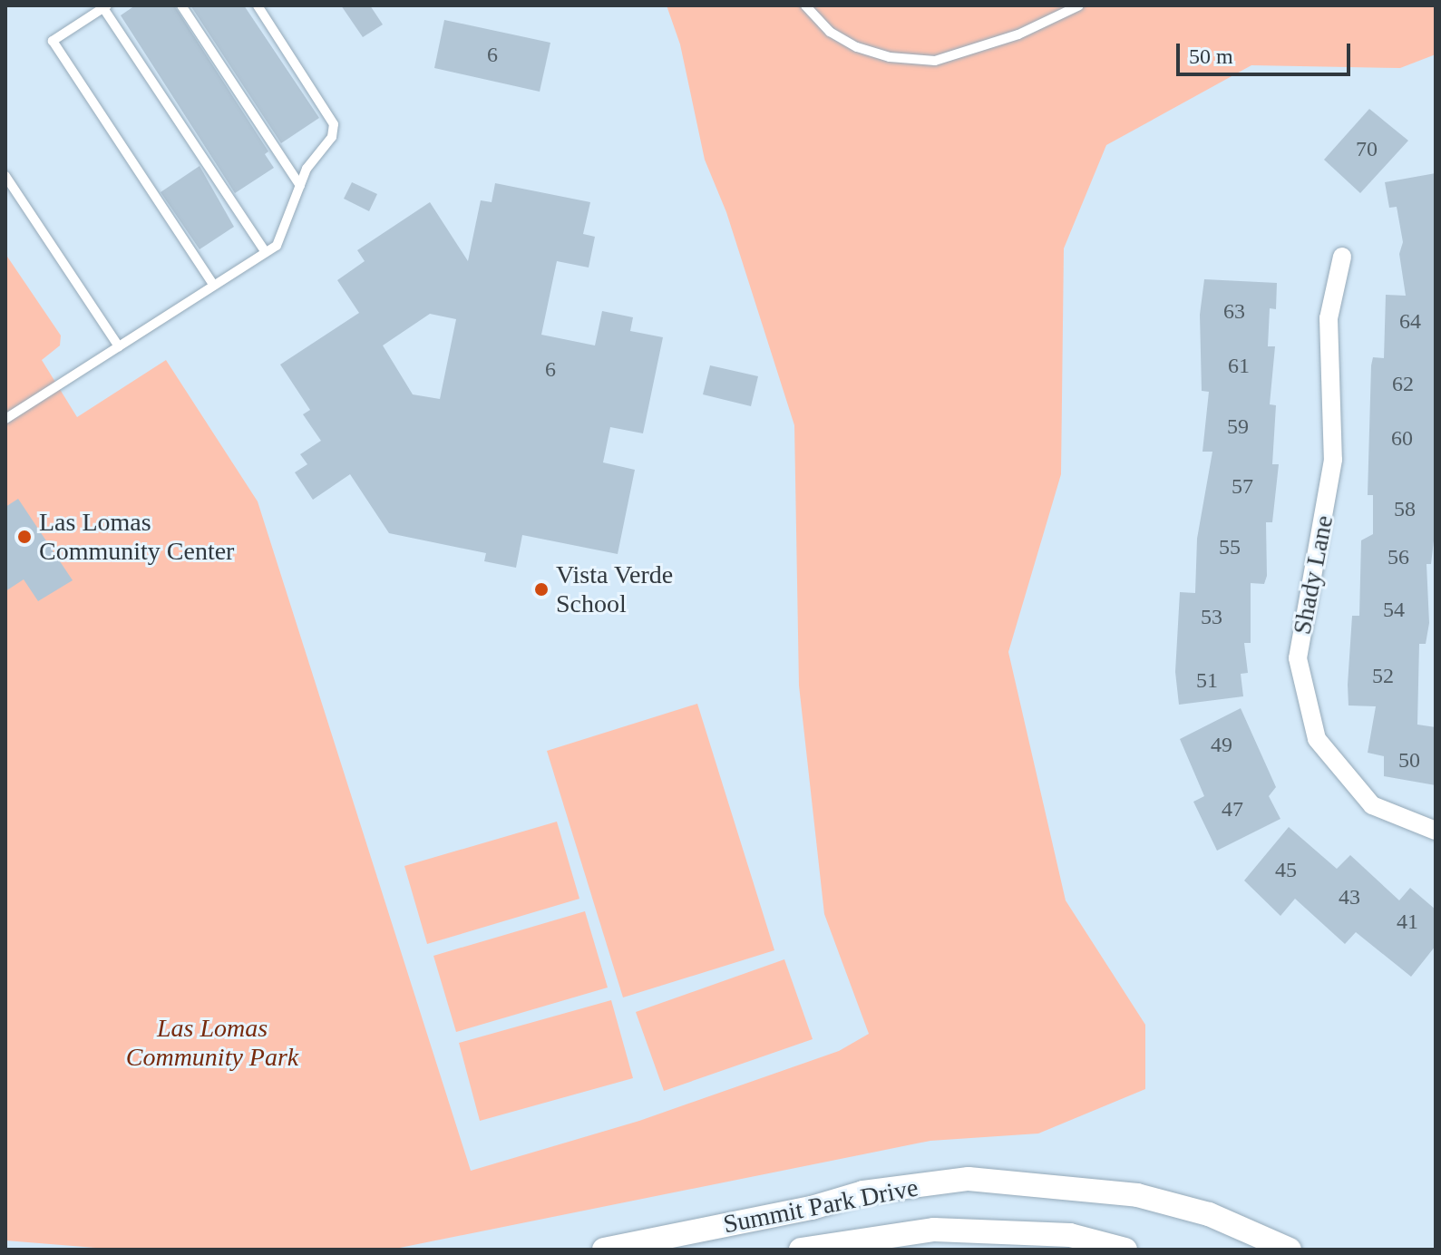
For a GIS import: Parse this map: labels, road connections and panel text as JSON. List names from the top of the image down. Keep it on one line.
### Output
{"streets":{"street":["Shady Lane","Summit Park Drive"]},"parks":["Las Lomas Community Park"],"places":["Las Lomas Community Center","Vista Verde School"],"house_numbers":["6","70","63","64","61","6","62","59","60","57","58","55","56","54","53","52","51","49","50","47","45","43","41"],"scale_bar":"50 m"}
